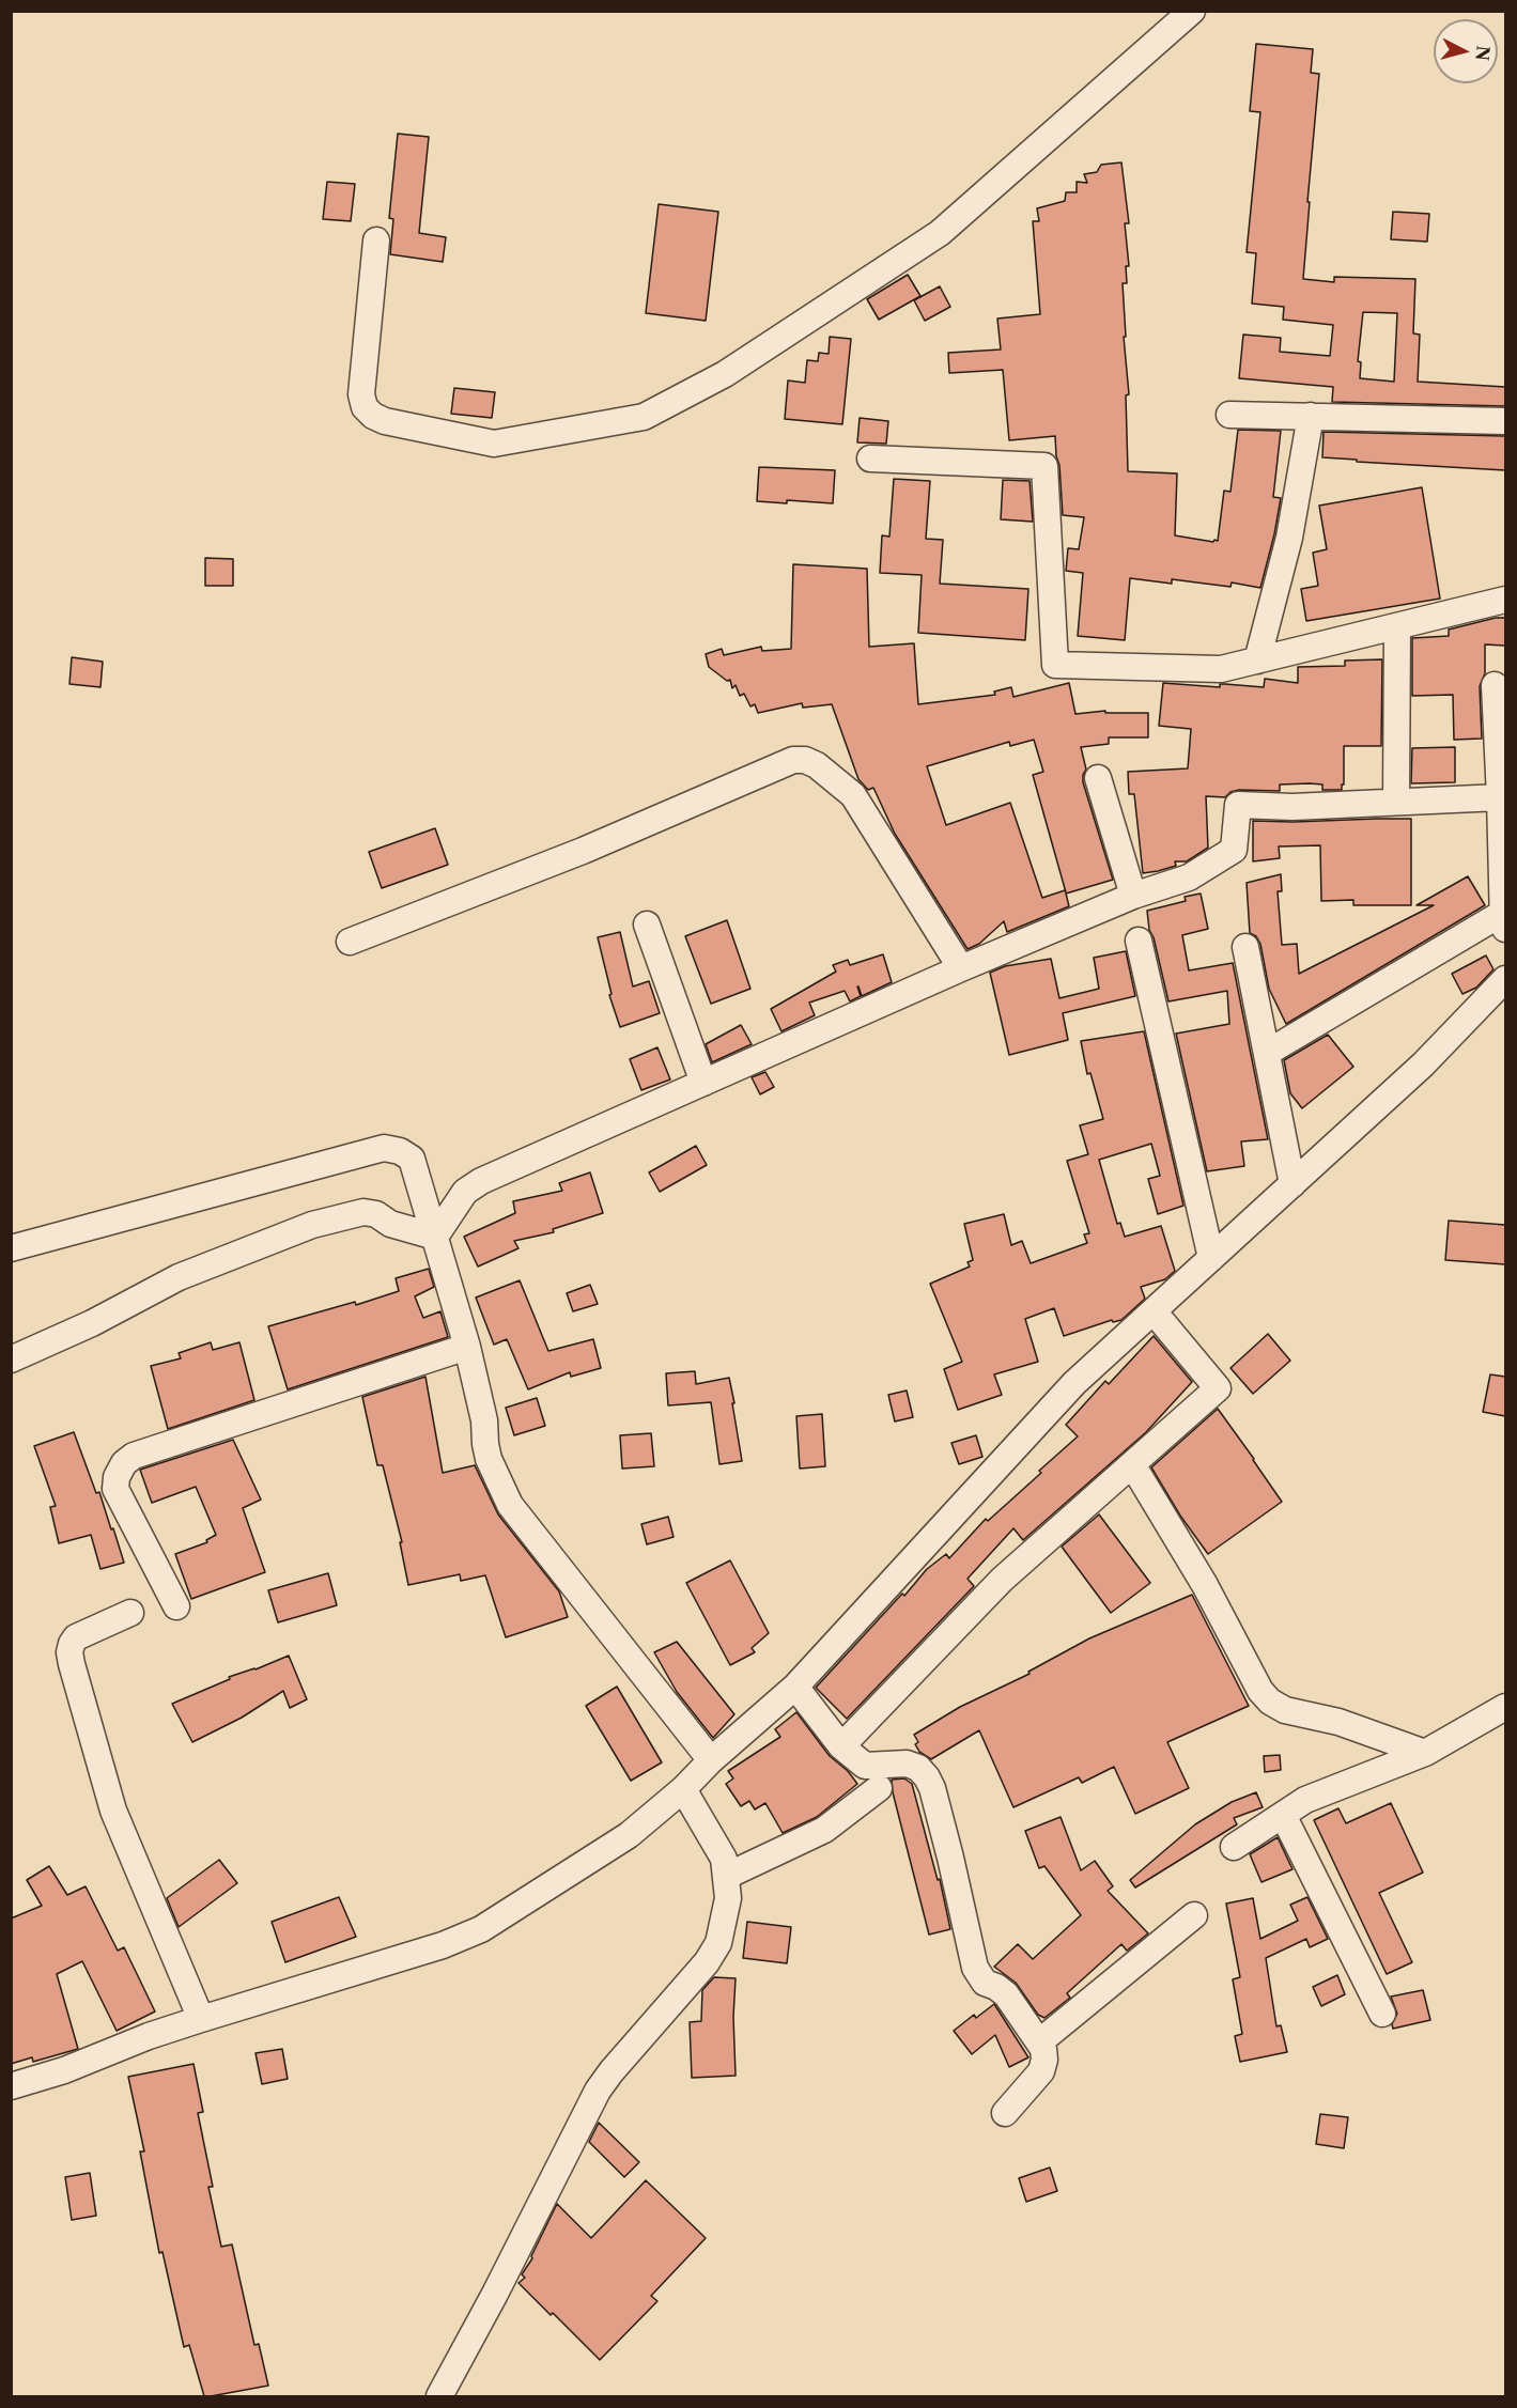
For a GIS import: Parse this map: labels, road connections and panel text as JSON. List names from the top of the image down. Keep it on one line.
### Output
{"north":"right"}
